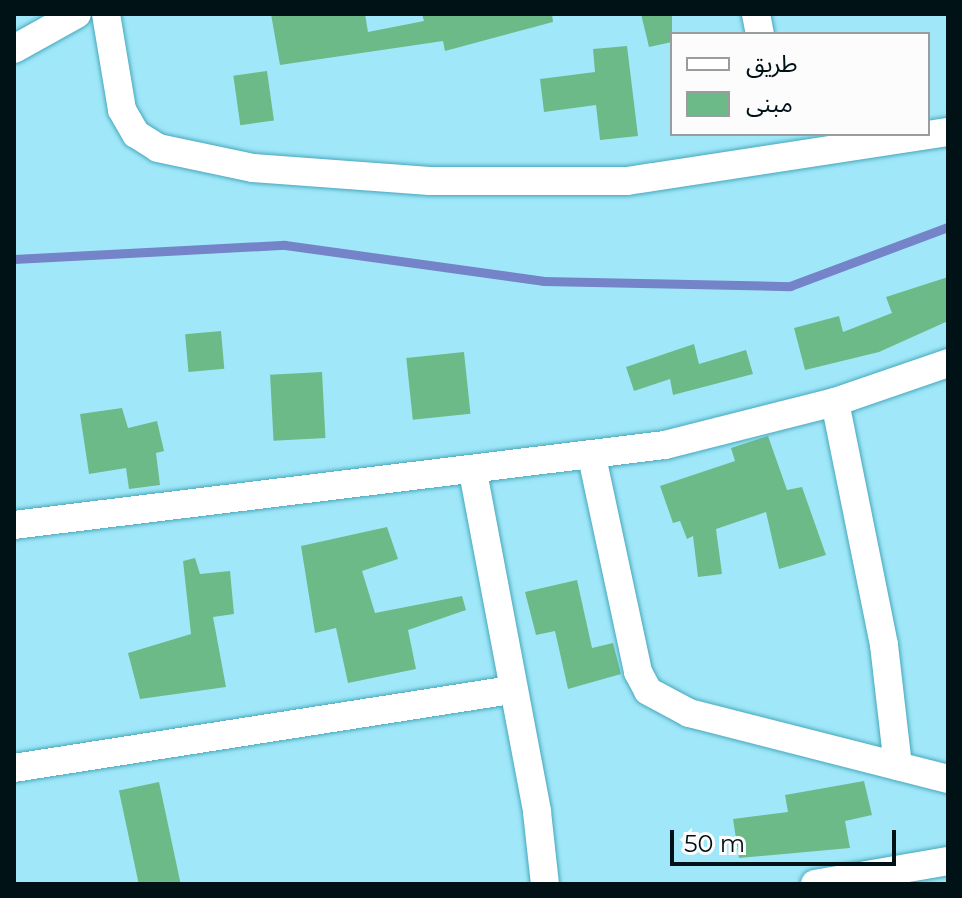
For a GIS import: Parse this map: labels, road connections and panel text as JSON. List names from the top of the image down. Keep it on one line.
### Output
{"legend":["طريق","مبنى"],"scale_bar":"50 m"}
